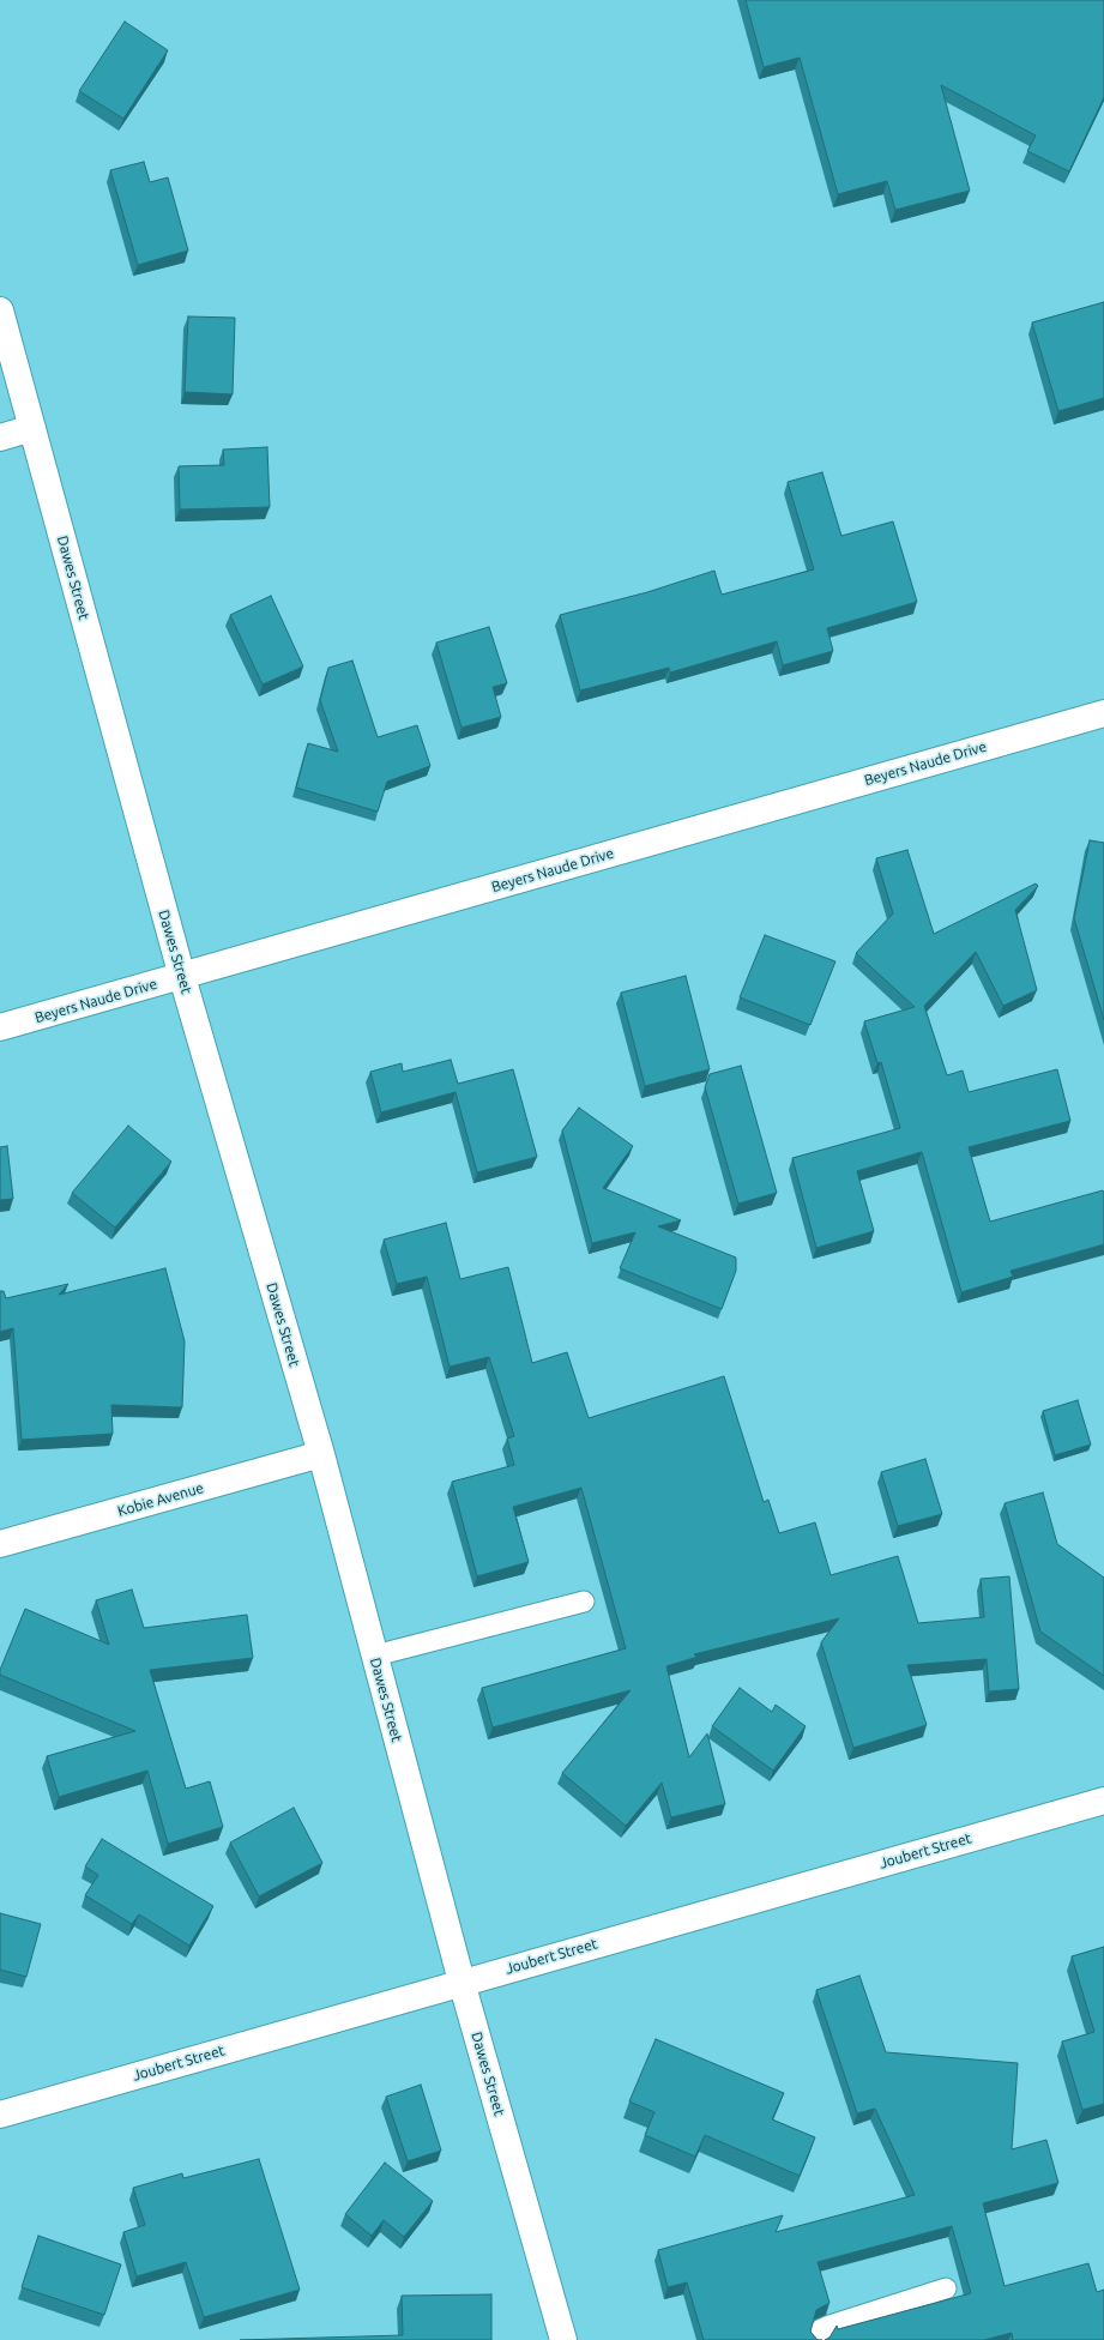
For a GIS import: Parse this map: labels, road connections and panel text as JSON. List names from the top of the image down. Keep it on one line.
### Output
{"streets":{"street":["Dawes Street","Beyers Naude Drive","Kobie Avenue","Joubert Street"]},"crossings":[["Dawes Street","Beyers Naude Drive"],["Dawes Street","Kobie Avenue"],["Dawes Street","Joubert Street"]]}
